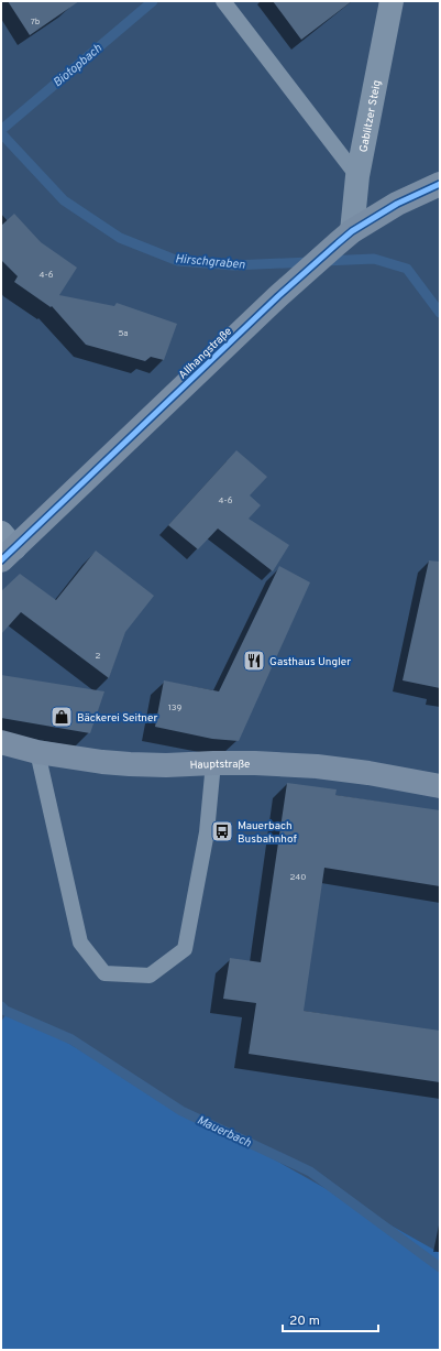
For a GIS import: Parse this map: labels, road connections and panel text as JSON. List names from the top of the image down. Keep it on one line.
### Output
{"streets":{"street":["Gablitzer Steig","Allhangstraße","Hauptstraße"]},"crossings":[["Gablitzer Steig","Allhangstraße"]],"water":["Biotopbach","Hirschgraben","Mauerbach"],"places":{"restaurant":["Gasthaus Ungler"],"shop":["Bäckerei Seitner"],"bus stop":["Mauerbach Busbahnhof"]},"house_numbers":["7b","4-6","5a","4-6","2","139","240"],"scale_bar":"20 m"}
